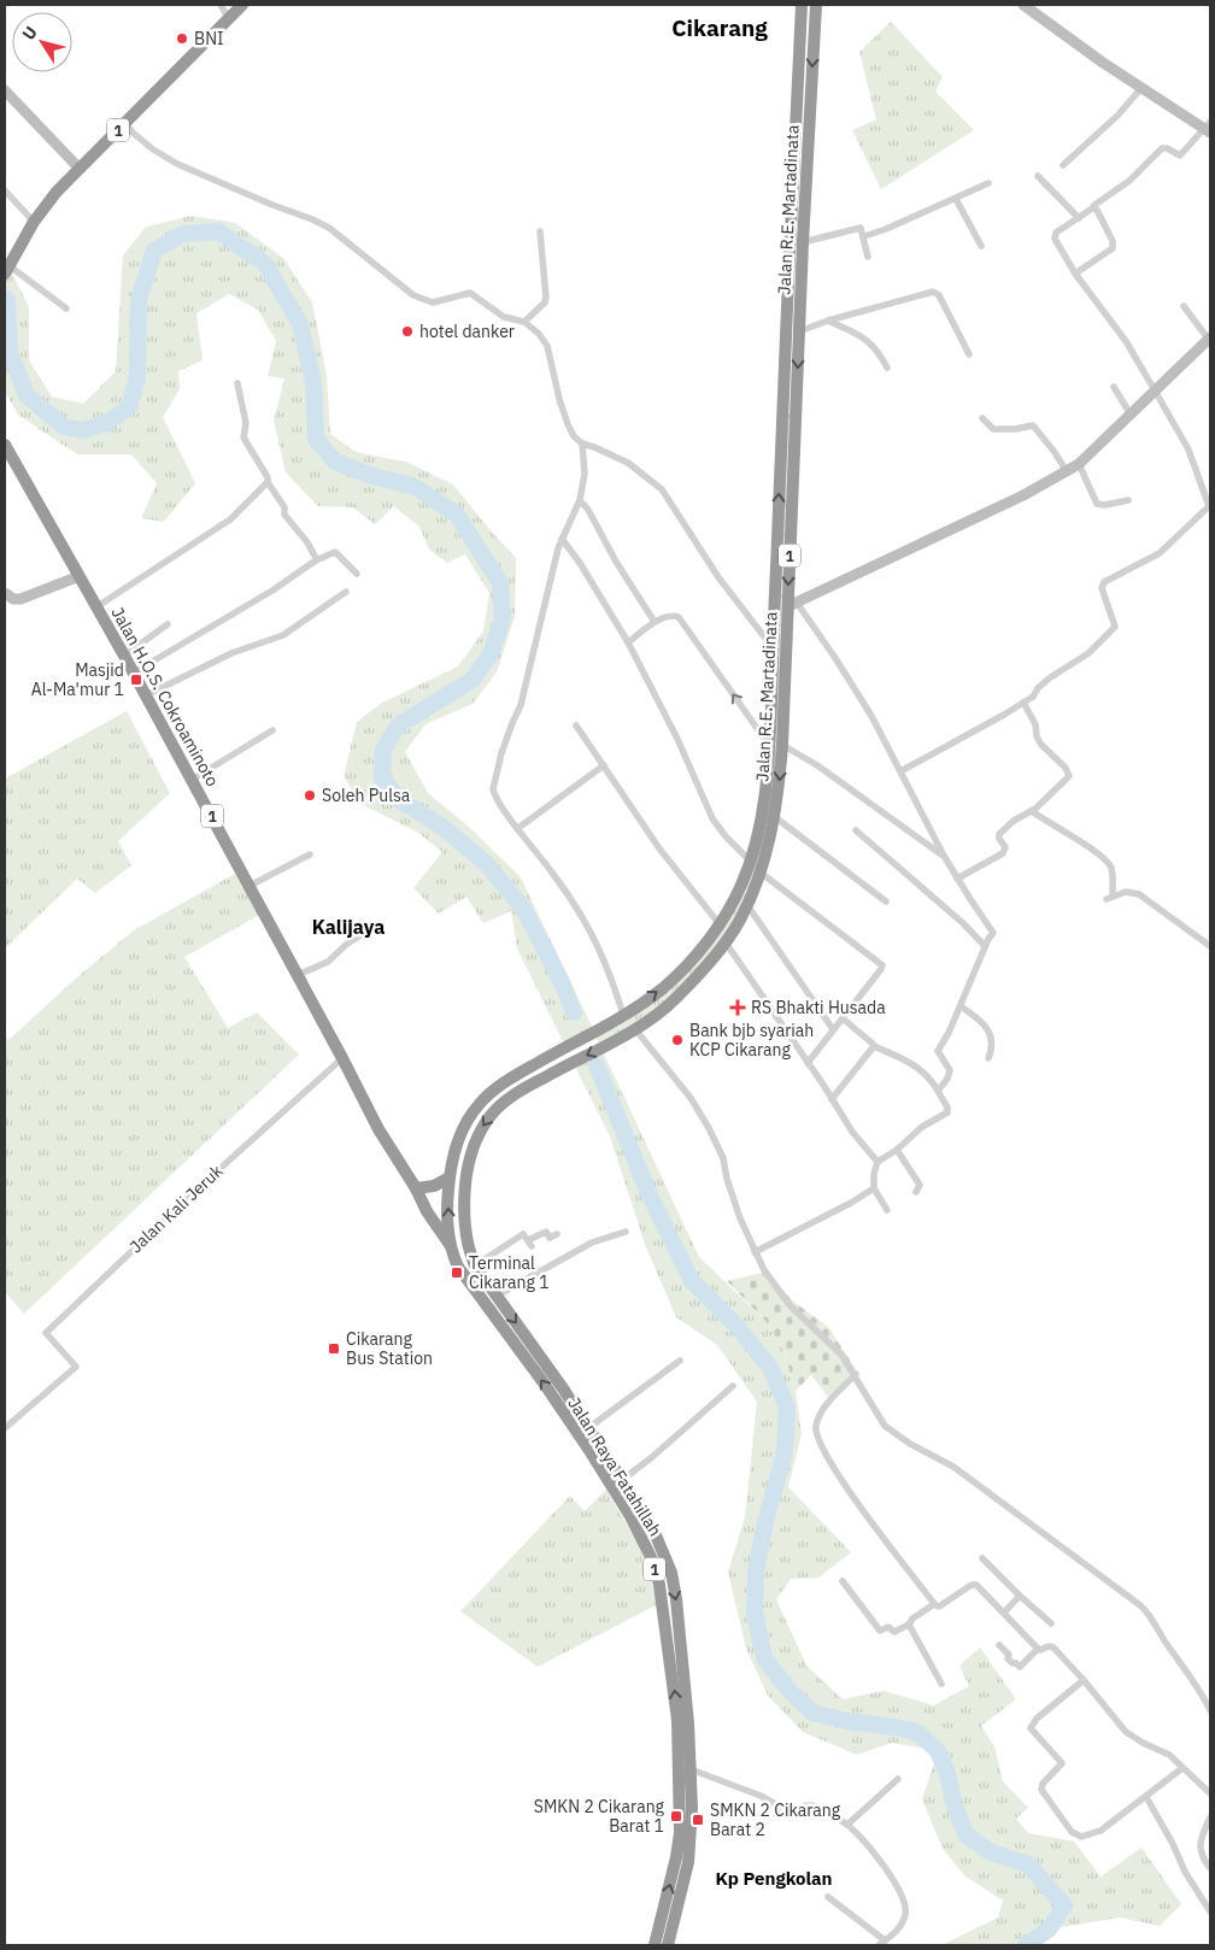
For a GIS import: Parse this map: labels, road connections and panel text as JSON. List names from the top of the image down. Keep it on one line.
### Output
{"streets":{"highway":["1","Jalan R.E. Martadinata","Jalan H.O.S. Cokroaminoto","Jalan Raya Fatahillah"],"street":["Jalan Kali Jeruk"]},"crossings":[["Jalan R.E. Martadinata","Jalan H.O.S. Cokroaminoto"],["Jalan R.E. Martadinata","Jalan Raya Fatahillah"],["Jalan H.O.S. Cokroaminoto","Jalan Kali Jeruk"],["Jalan H.O.S. Cokroaminoto","Jalan Raya Fatahillah"]],"districts":["Cikarang","Kalijaya","Kp Pengkolan"],"places":{"other":["BNI","hotel danker","Soleh Pulsa","Bank bjb syariah KCP Cikarang"],"transit":["Masjid Al-Ma'mur 1","Terminal Cikarang 1","Cikarang Bus Station","SMKN 2 Cikarang Barat 1","SMKN 2 Cikarang Barat 2"],"health":["RS Bhakti Husada"]},"north":"top left"}
